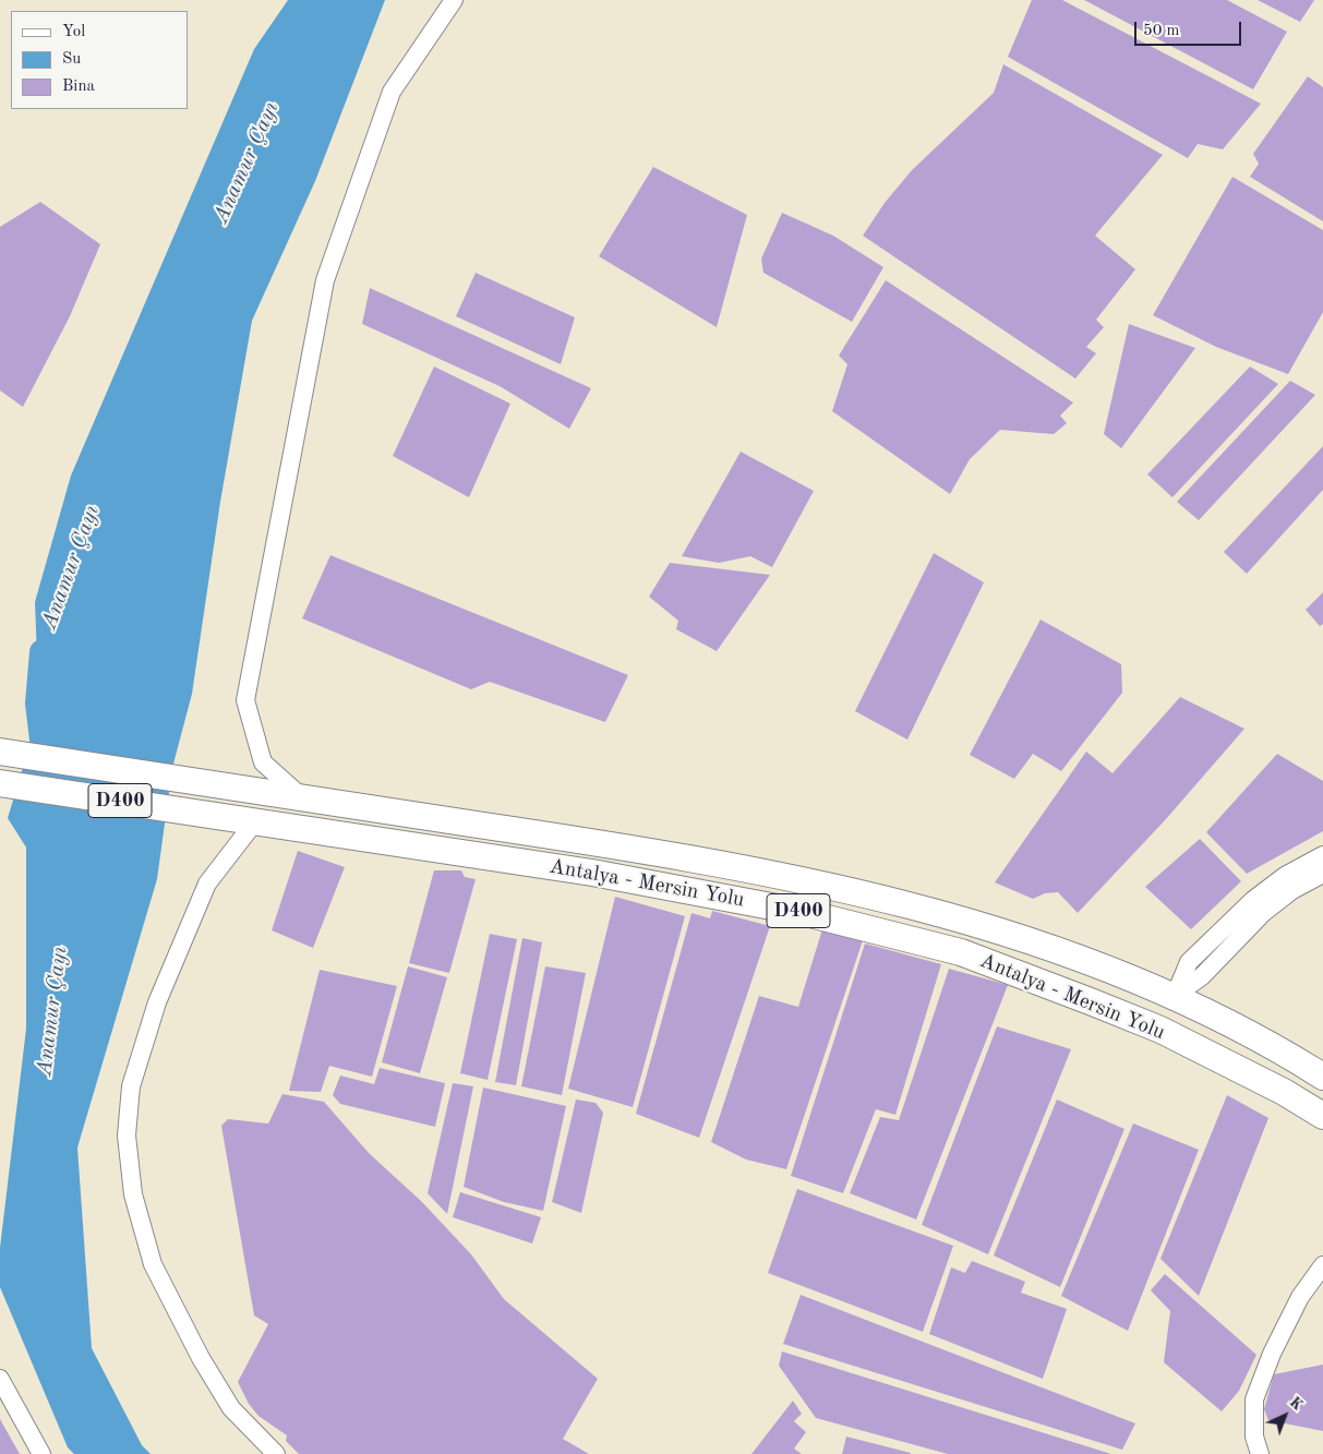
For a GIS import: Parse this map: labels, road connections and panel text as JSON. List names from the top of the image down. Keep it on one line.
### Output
{"streets":{"highway":["D400","Antalya - Mersin Yolu"]},"water":["Anamur Çayı"],"legend":["Yol","Su","Bina"],"scale_bar":"50 m","north":"top right"}
